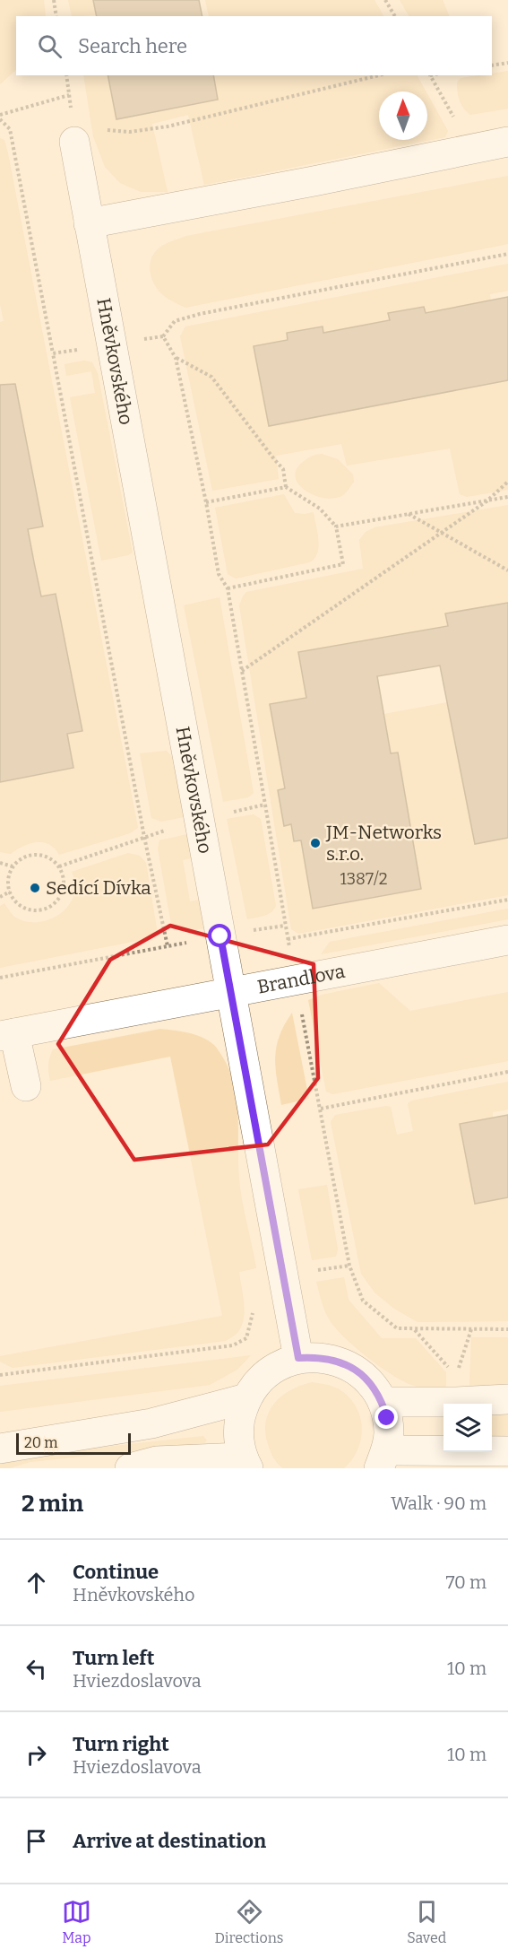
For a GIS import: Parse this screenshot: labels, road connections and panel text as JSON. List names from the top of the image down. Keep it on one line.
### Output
{"streets":{"street":["Hněvkovského","Brandlova"]},"crossings":[["Hněvkovského","Brandlova"]],"places":["JM-Networks s.r.o.","Sedící Dívka"],"house_numbers":["1387/2"],"scale_bar":"20 m","north":"top","page":{"search":"Search here","scale":"20 m","heading":["2 min","Walk · 90 m"],"list":[["Continue","Hněvkovského","70 m"],["Turn left","Hviezdoslavova","10 m"],["Turn right","Hviezdoslavova","10 m"],"Arrive at destination"],"nav":["Map","Directions","Saved"]}}
